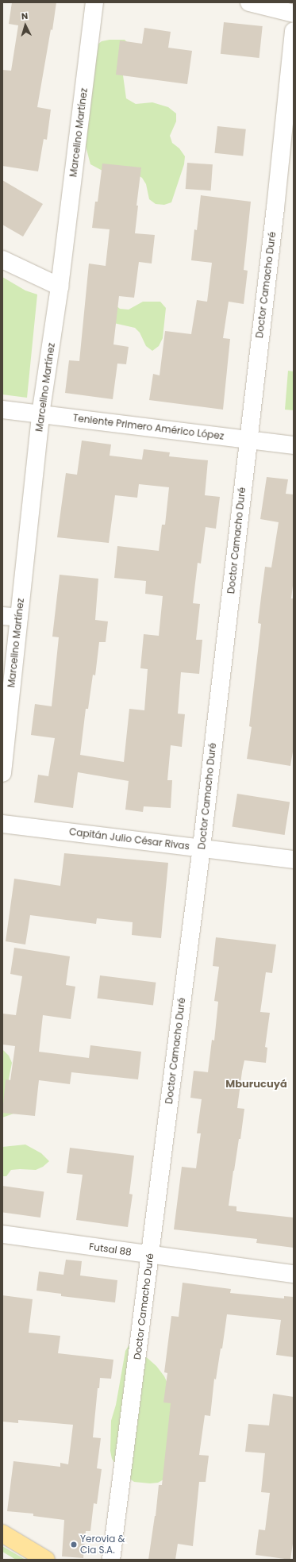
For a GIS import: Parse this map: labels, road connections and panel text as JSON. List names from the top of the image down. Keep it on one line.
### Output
{"streets":{"street":["Marcelino Martínez","Doctor Camacho Duré","Teniente Primero Américo López","Capitán Julio César Rivas","Futsal 88"]},"crossings":[["Marcelino Martínez","Teniente Primero Américo López"],["Doctor Camacho Duré","Teniente Primero Américo López"],["Doctor Camacho Duré","Capitán Julio César Rivas"],["Doctor Camacho Duré","Futsal 88"]],"districts":["Mburucuyá"],"places":["Yerovia & Cia S.A."],"north":"top"}
